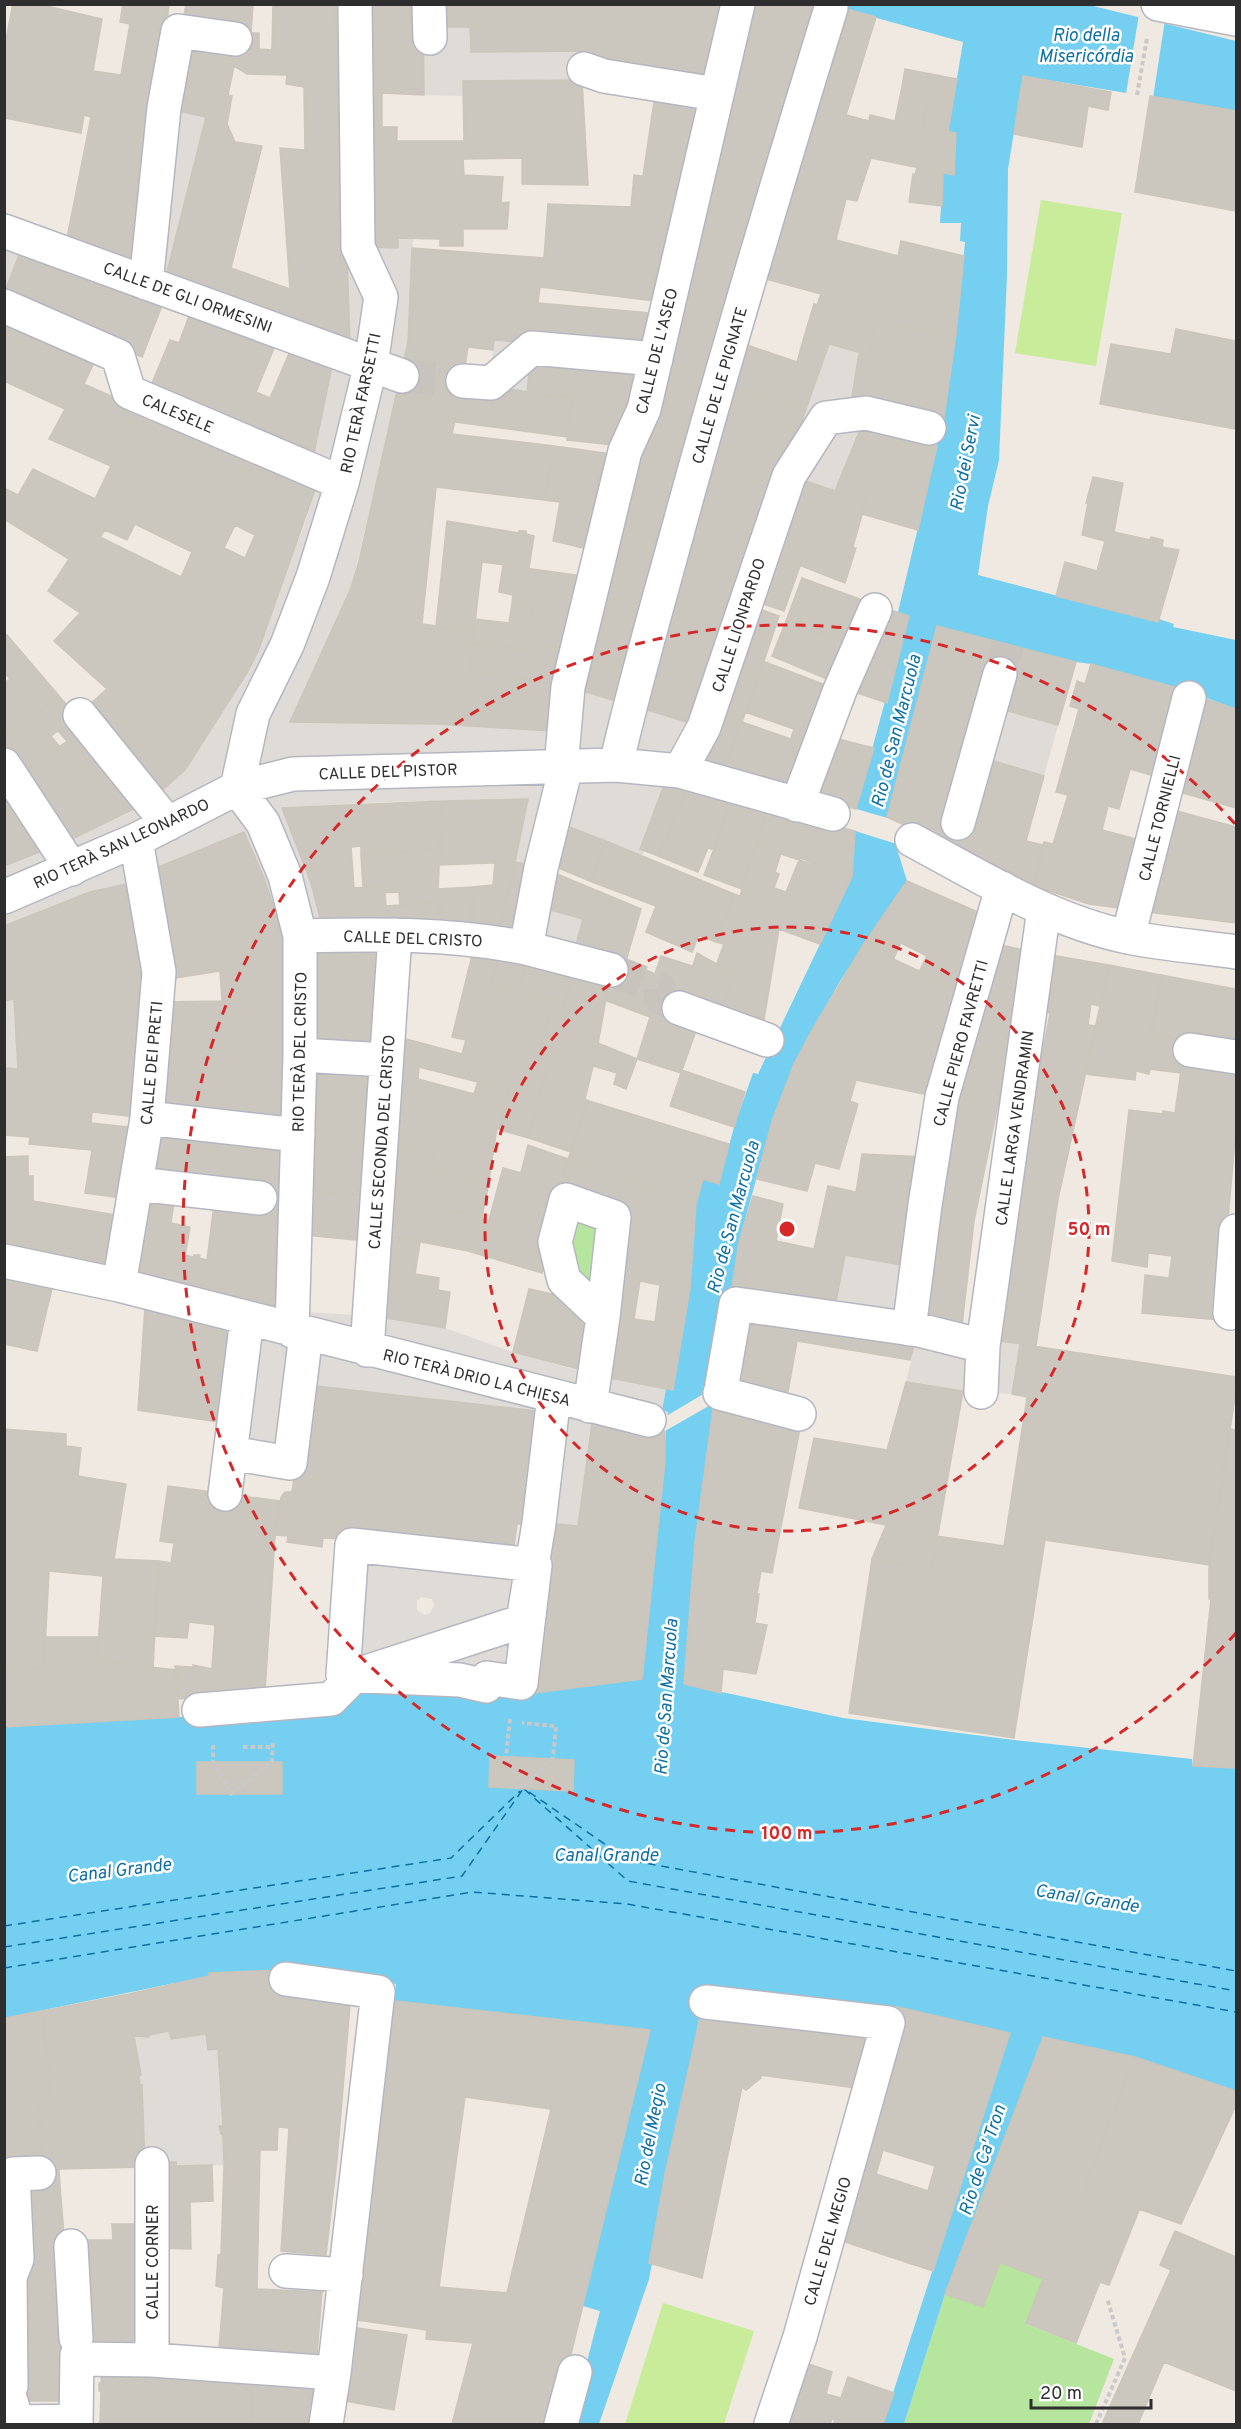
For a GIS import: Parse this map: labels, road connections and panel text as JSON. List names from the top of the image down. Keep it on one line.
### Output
{"streets":{"street":["CALLE DE GLI ORMESINI","CALLE DE L'ASEO","CALLE DE LE PIGNATE","RIO TERÀ FARSETTI","CALESELE","CALLE LIONPARDO","CALLE DEL PISTOR","CALLE TORNIELLI","RIO TERÀ SAN LEONARDO","CALLE DEL CRISTO","CALLE PIERO FAVRETTI","RIO TERÀ DEL CRISTO","CALLE DEI PRETI","CALLE LARGA VENDRAMIN","CALLE SECONDA DEL CRISTO","RIO TERÀ DRIO LA CHIESA","CALLE DEL MEGIO","CALLE CORNER"]},"crossings":[["CALLE DE GLI ORMESINI","RIO TERÀ FARSETTI"],["CALLE DE L'ASEO","CALLE DEL PISTOR"],["CALLE DE L'ASEO","CALLE DEL CRISTO"],["CALLE DE LE PIGNATE","CALLE DEL PISTOR"],["RIO TERÀ FARSETTI","CALESELE"],["RIO TERÀ FARSETTI","CALLE DEL PISTOR"],["RIO TERÀ FARSETTI","RIO TERÀ SAN LEONARDO"],["RIO TERÀ FARSETTI","RIO TERÀ DEL CRISTO"],["CALLE LIONPARDO","CALLE DEL PISTOR"],["CALLE DEL PISTOR","RIO TERÀ SAN LEONARDO"],["CALLE DEL PISTOR","RIO TERÀ DEL CRISTO"],["RIO TERÀ SAN LEONARDO","RIO TERÀ DEL CRISTO"],["RIO TERÀ SAN LEONARDO","CALLE DEI PRETI"],["CALLE DEL CRISTO","RIO TERÀ DEL CRISTO"],["CALLE DEL CRISTO","CALLE SECONDA DEL CRISTO"],["RIO TERÀ DEL CRISTO","RIO TERÀ DRIO LA CHIESA"],["CALLE DEI PRETI","RIO TERÀ DRIO LA CHIESA"],["CALLE SECONDA DEL CRISTO","RIO TERÀ DRIO LA CHIESA"]],"water":["Rio della Misericórdia","Rio dei Servi","Rio de San Marcuola","Canal Grande","Rio del Megio","Rio de Ca' Tron"],"scale_bar":"20 m","rings":["50 m","100 m"]}
